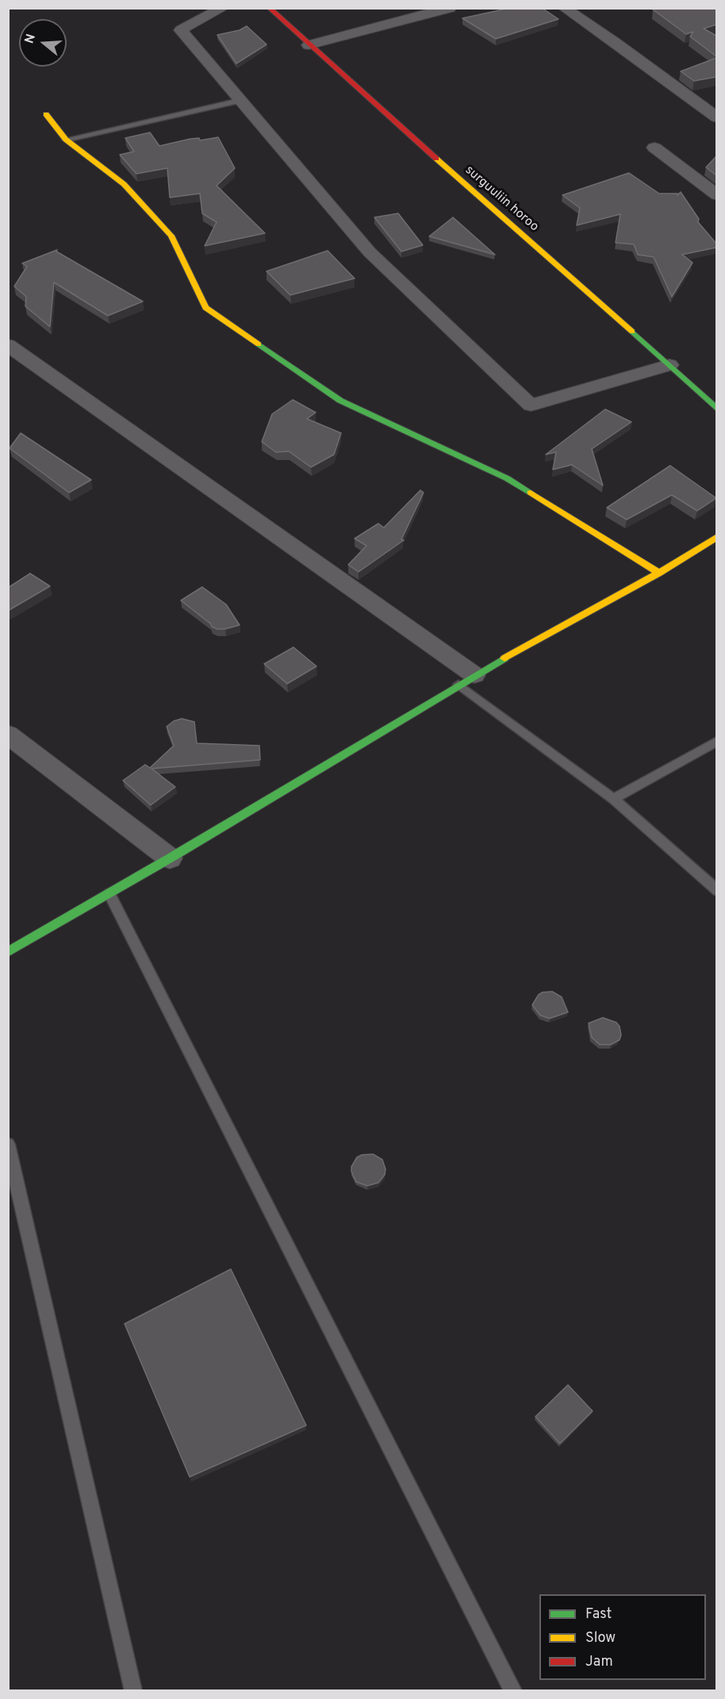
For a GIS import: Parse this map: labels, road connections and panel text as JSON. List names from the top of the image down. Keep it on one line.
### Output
{"streets":{"street":["surguuliin horoo"]},"legend":["Fast","Slow","Jam"],"north":"left"}
